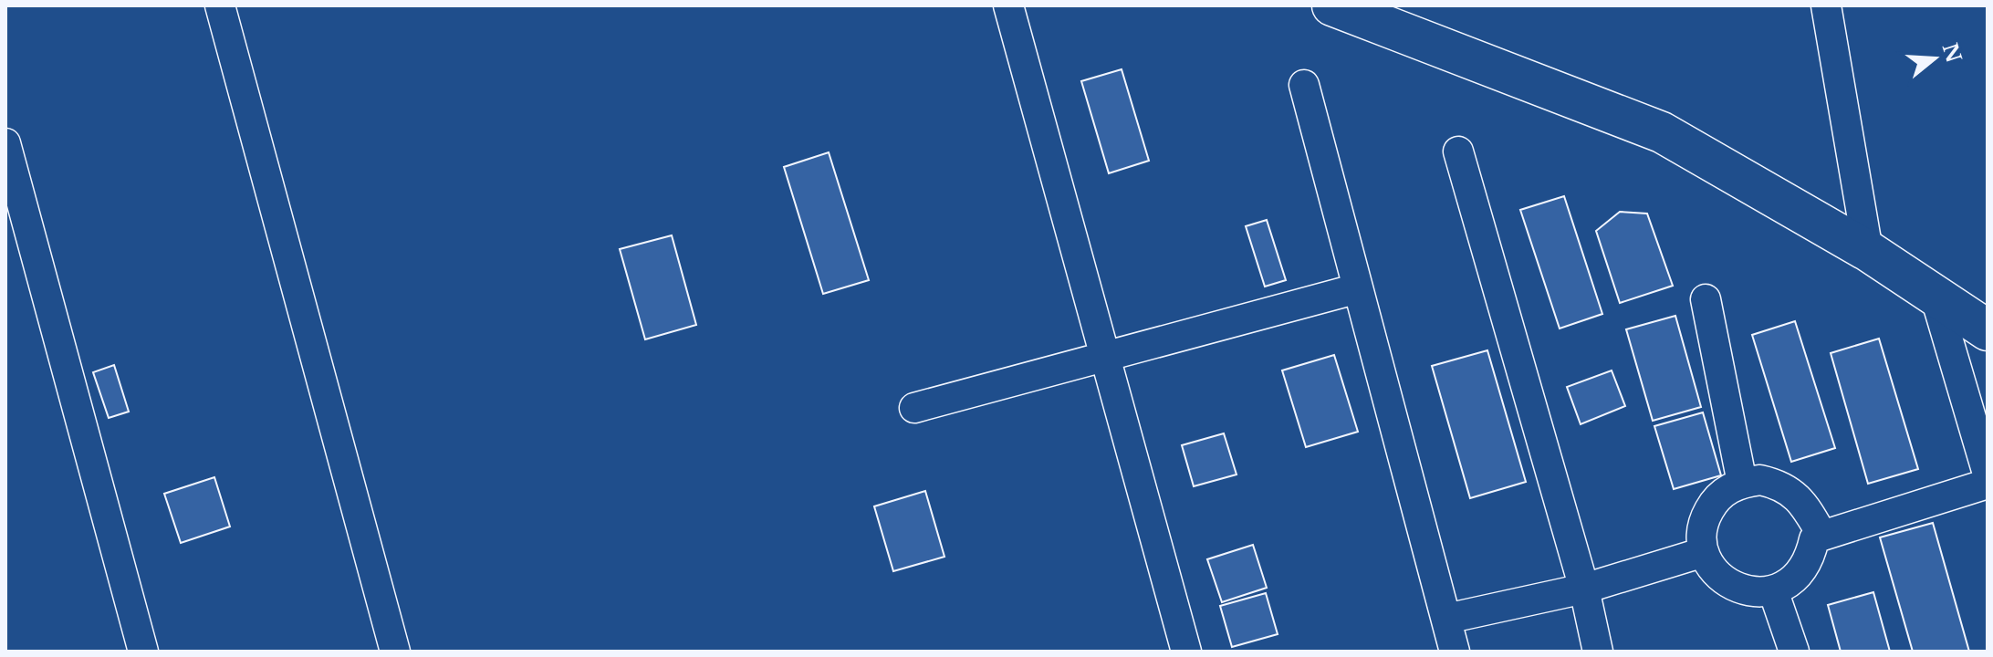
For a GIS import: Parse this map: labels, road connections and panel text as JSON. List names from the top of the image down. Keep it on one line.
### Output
{"north":"right"}
